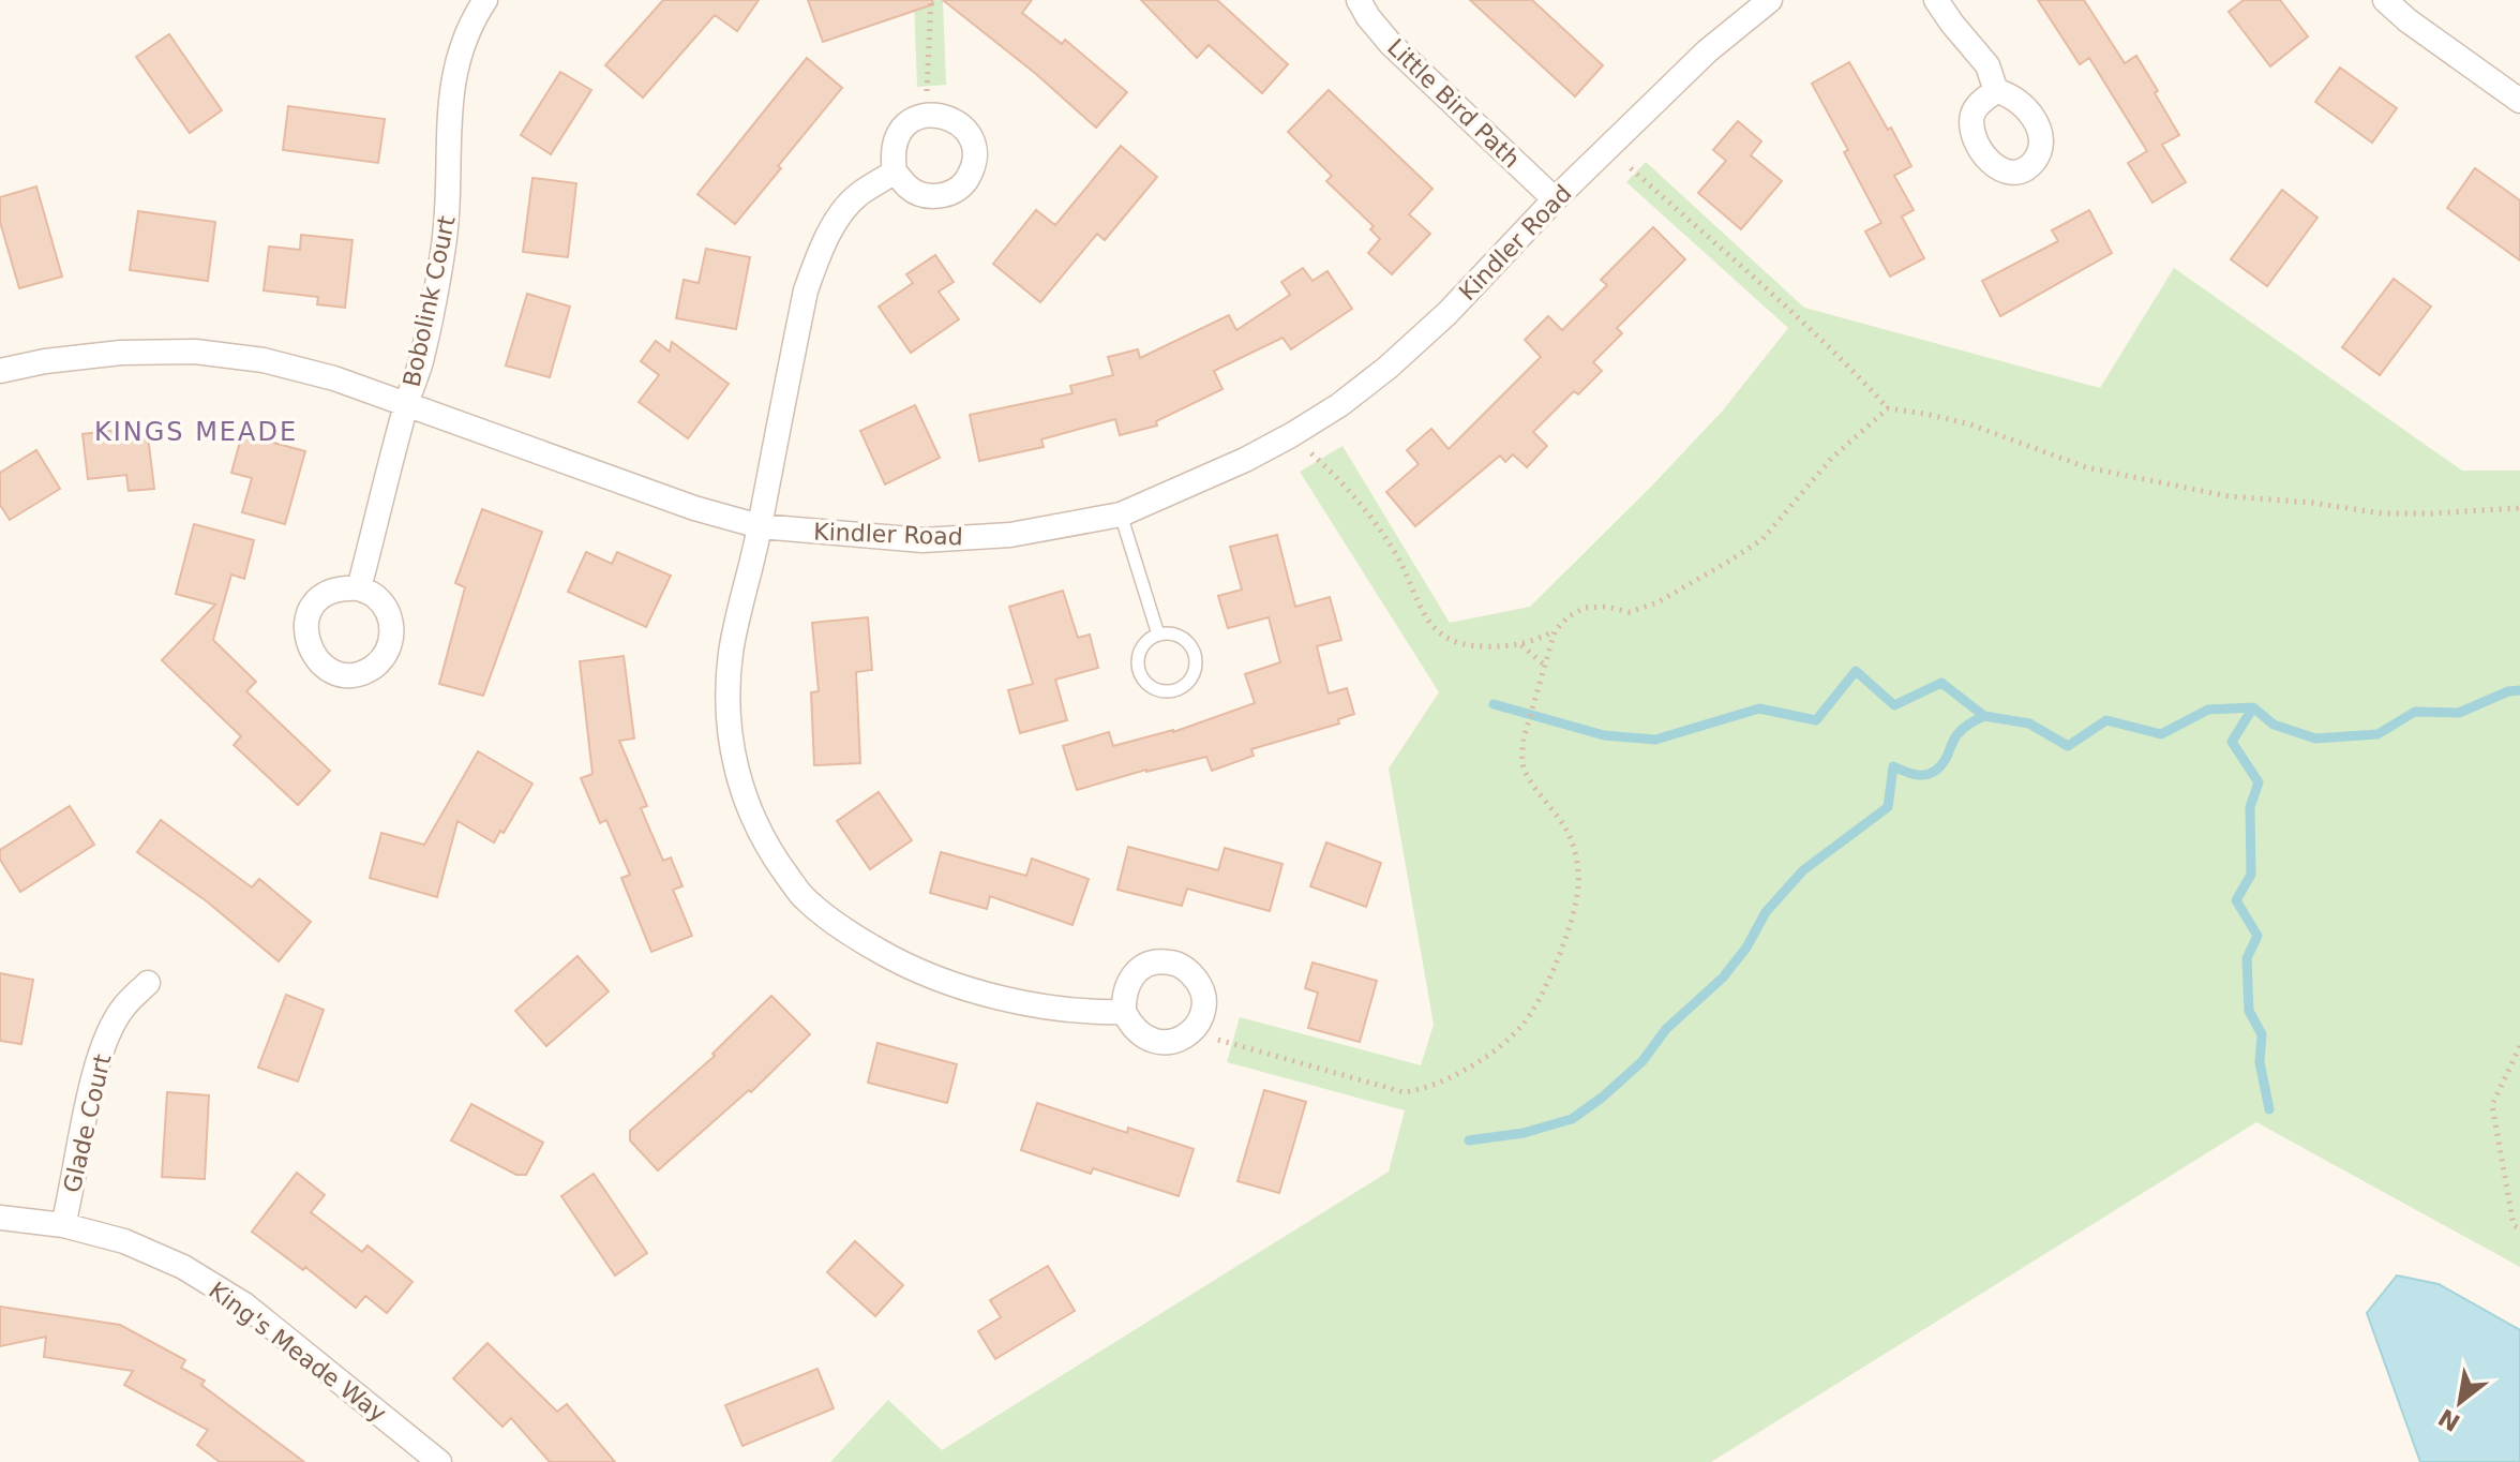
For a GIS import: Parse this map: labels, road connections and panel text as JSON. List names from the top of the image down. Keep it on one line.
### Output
{"streets":{"street":["Little Bird Path","Kindler Road","Bobolink Court","Glade Court","King's Meade Way"]},"crossings":[["Little Bird Path","Kindler Road"],["Kindler Road","Bobolink Court"],["Glade Court","King's Meade Way"]],"districts":["KINGS MEADE"],"north":"bottom left"}
